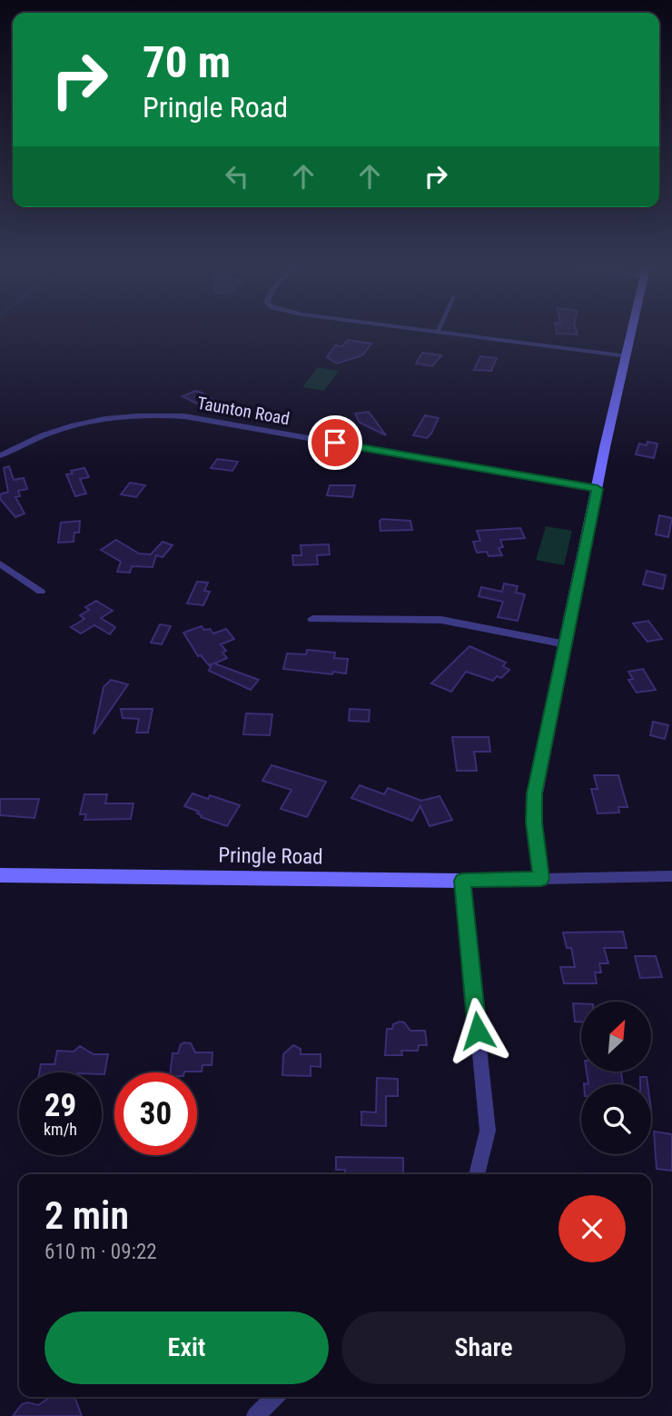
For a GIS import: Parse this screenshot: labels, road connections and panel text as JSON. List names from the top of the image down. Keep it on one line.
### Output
{"streets":{"street":["Taunton Road","Pringle Road"]},"north":"top right","page":{"turn":["70 m","Pringle Road"],"speed":"29 km/h","limit":"30","heading":["2 min","610 m · 09:22"],"buttons":["Exit","Share"]}}
